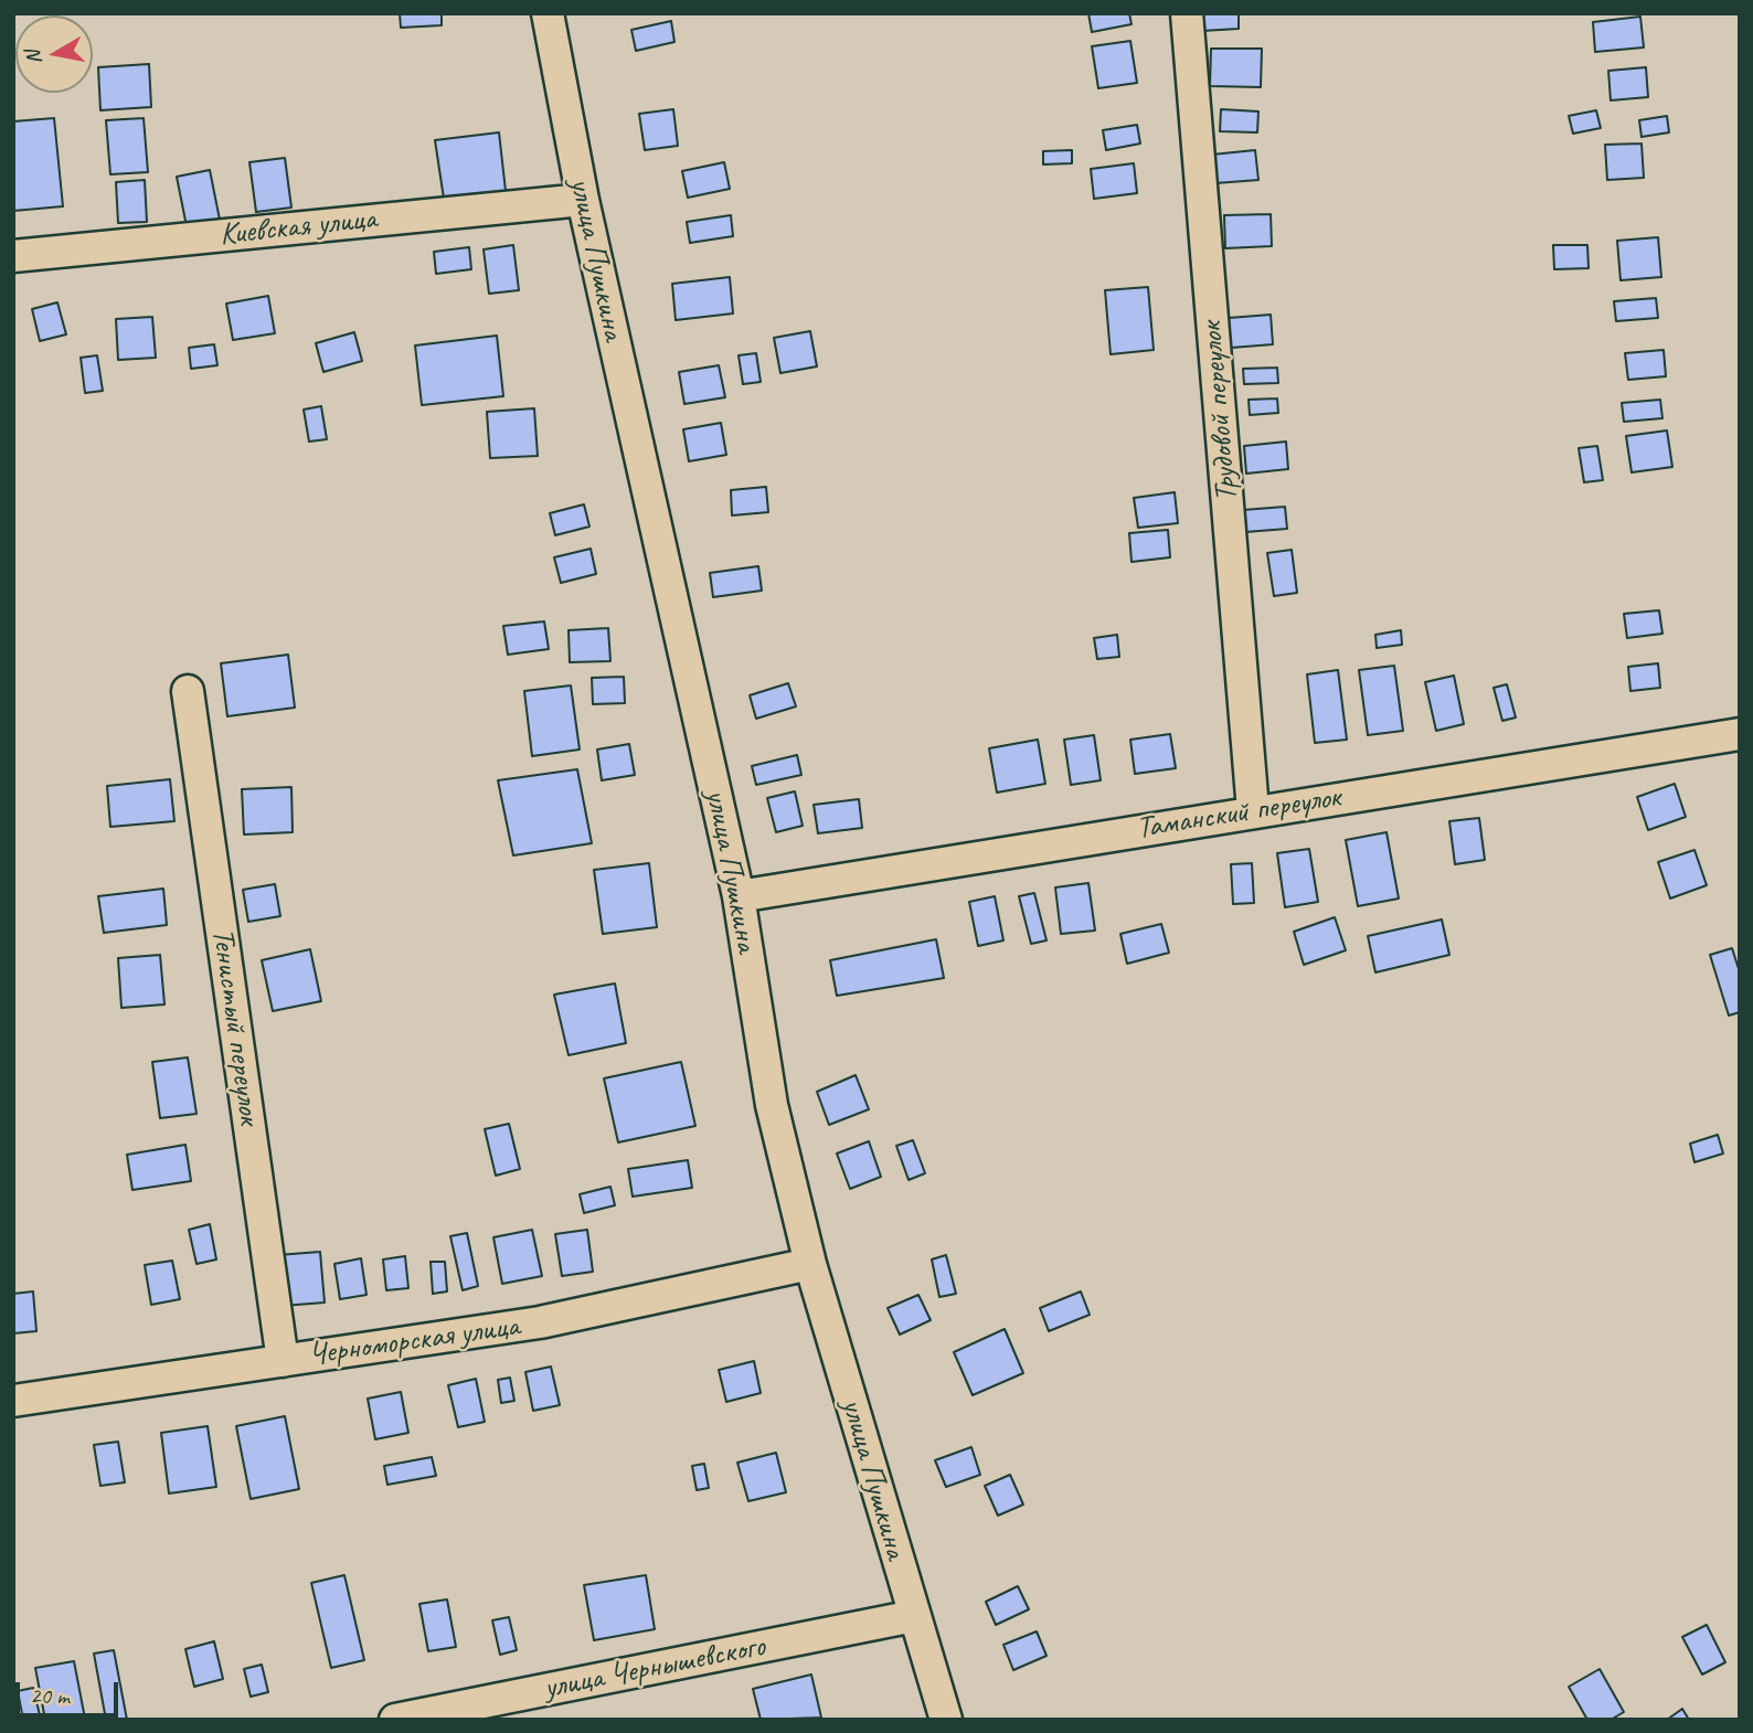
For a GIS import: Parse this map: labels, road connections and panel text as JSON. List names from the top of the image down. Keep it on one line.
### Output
{"streets":{"street":["Киевская улица","улица Пушкина","Трудовой переулок","Таманский переулок","Тенистый переулок","Черноморская улица","улица Чернышевского"]},"crossings":[["Киевская улица","улица Пушкина"],["улица Пушкина","Таманский переулок"],["улица Пушкина","Черноморская улица"],["улица Пушкина","улица Чернышевского"],["Трудовой переулок","Таманский переулок"],["Тенистый переулок","Черноморская улица"]],"scale_bar":"20 m","north":"left"}
